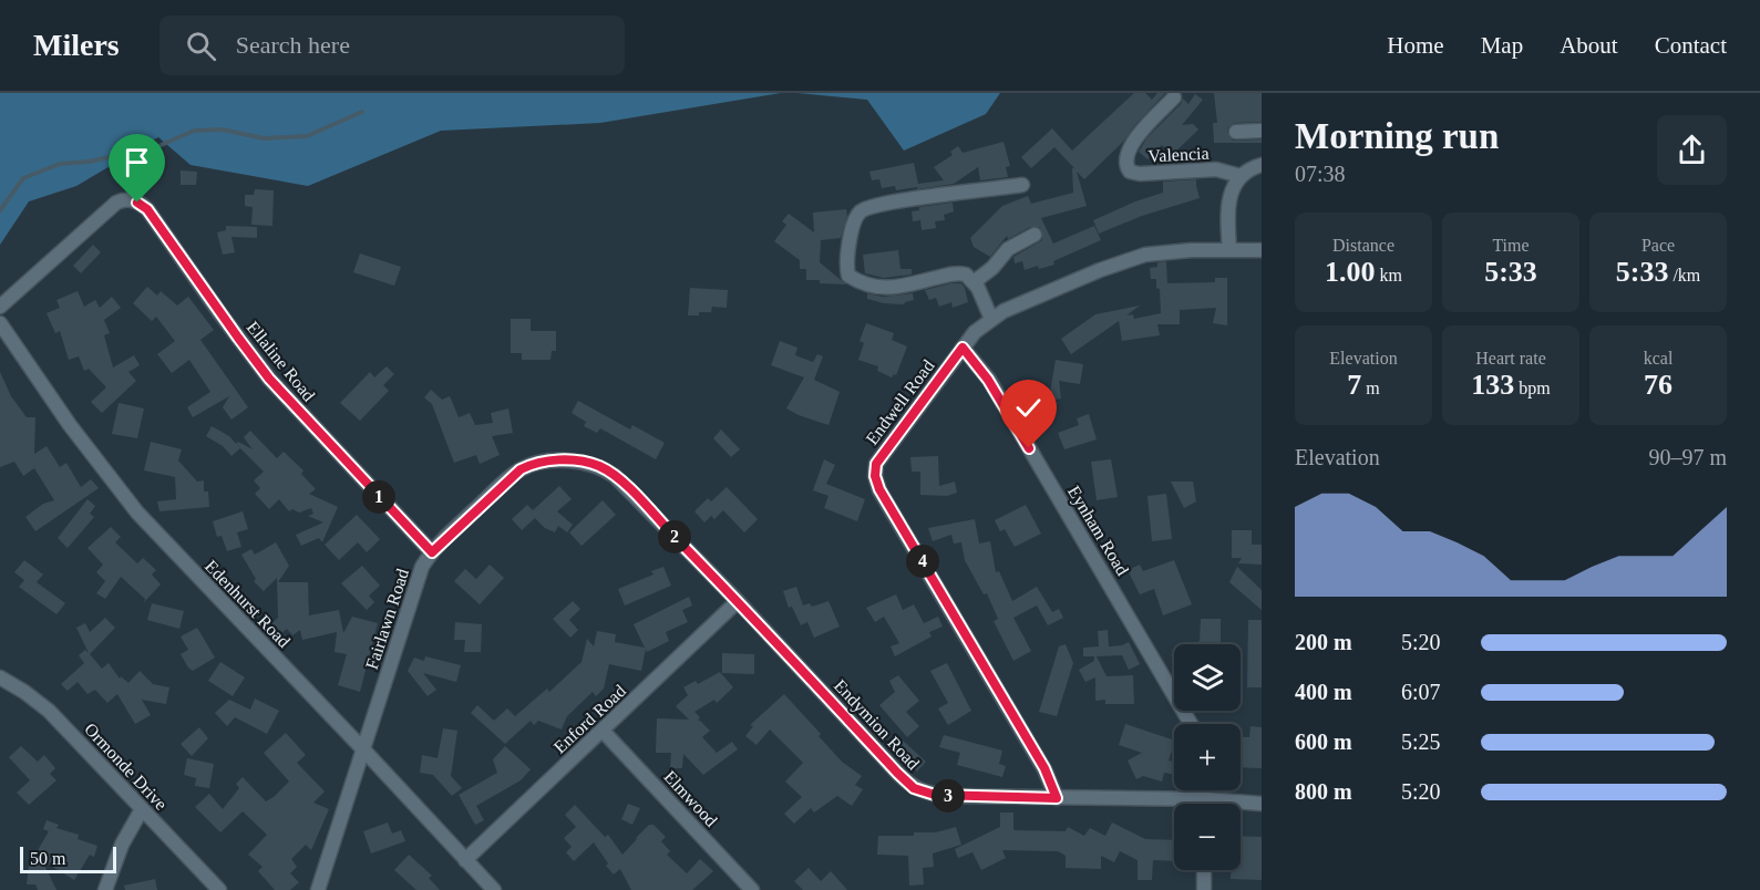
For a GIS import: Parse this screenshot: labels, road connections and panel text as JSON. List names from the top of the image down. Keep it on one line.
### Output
{"streets":{"street":["Valencia","Ellaline Road","Endwell Road","Eynham Road","Edenhurst Road","Fairlawn Road","Enford Road","Endymion Road","Ormonde Drive","Elmwood"]},"crossings":[["Ellaline Road","Fairlawn Road"],["Endwell Road","Eynham Road"],["Endwell Road","Endymion Road"],["Edenhurst Road","Fairlawn Road"],["Edenhurst Road","Enford Road"],["Fairlawn Road","Endymion Road"],["Enford Road","Endymion Road"],["Enford Road","Elmwood"]],"scale_bar":"50 m","page":{"header":"Milers","search":"Search here","nav":["Home","Map","About","Contact"],"heading":["Morning run","07:38"],"stats":[["Distance","1.00 km"],["Time","5:33"],["Pace","5:33 /km"],["Elevation","7 m"],["Heart rate","133 bpm"],["kcal","76"]],"chart":["Elevation","90–97 m"],"pins":["1","2","4","3"],"list":[{"name":"200 m","note":"5:20"},{"name":"400 m","note":"6:07"},{"name":"600 m","note":"5:25"},{"name":"800 m","note":"5:20"}],"map_buttons":["+","−"],"scale":"50 m"}}
